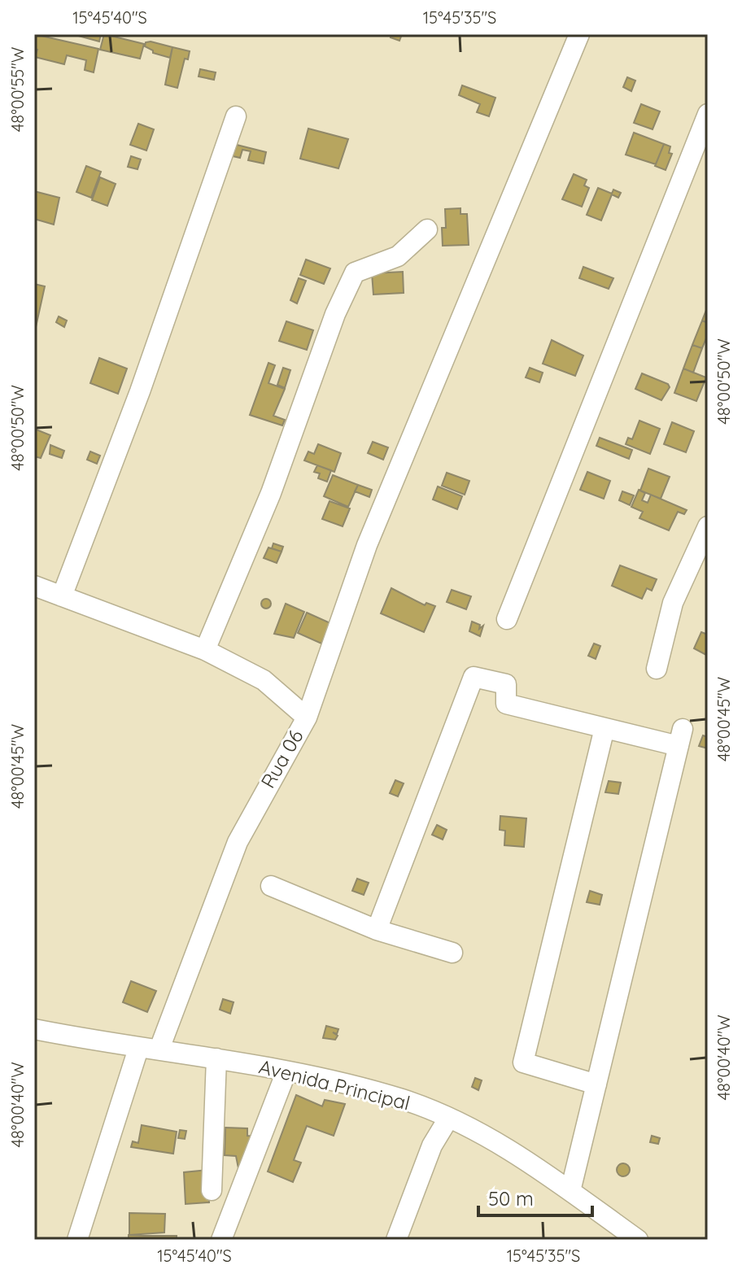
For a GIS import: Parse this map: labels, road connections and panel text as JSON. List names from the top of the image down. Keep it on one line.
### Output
{"streets":{"street":["Rua 06","Avenida Principal"]},"crossings":[["Rua 06","Avenida Principal"]],"scale_bar":"50 m","coordinates":["15°45'40\"S","15°45'35\"S","48°00'55\"W","48°00'50\"W","48°00'45\"W","48°00'40\"W"]}
